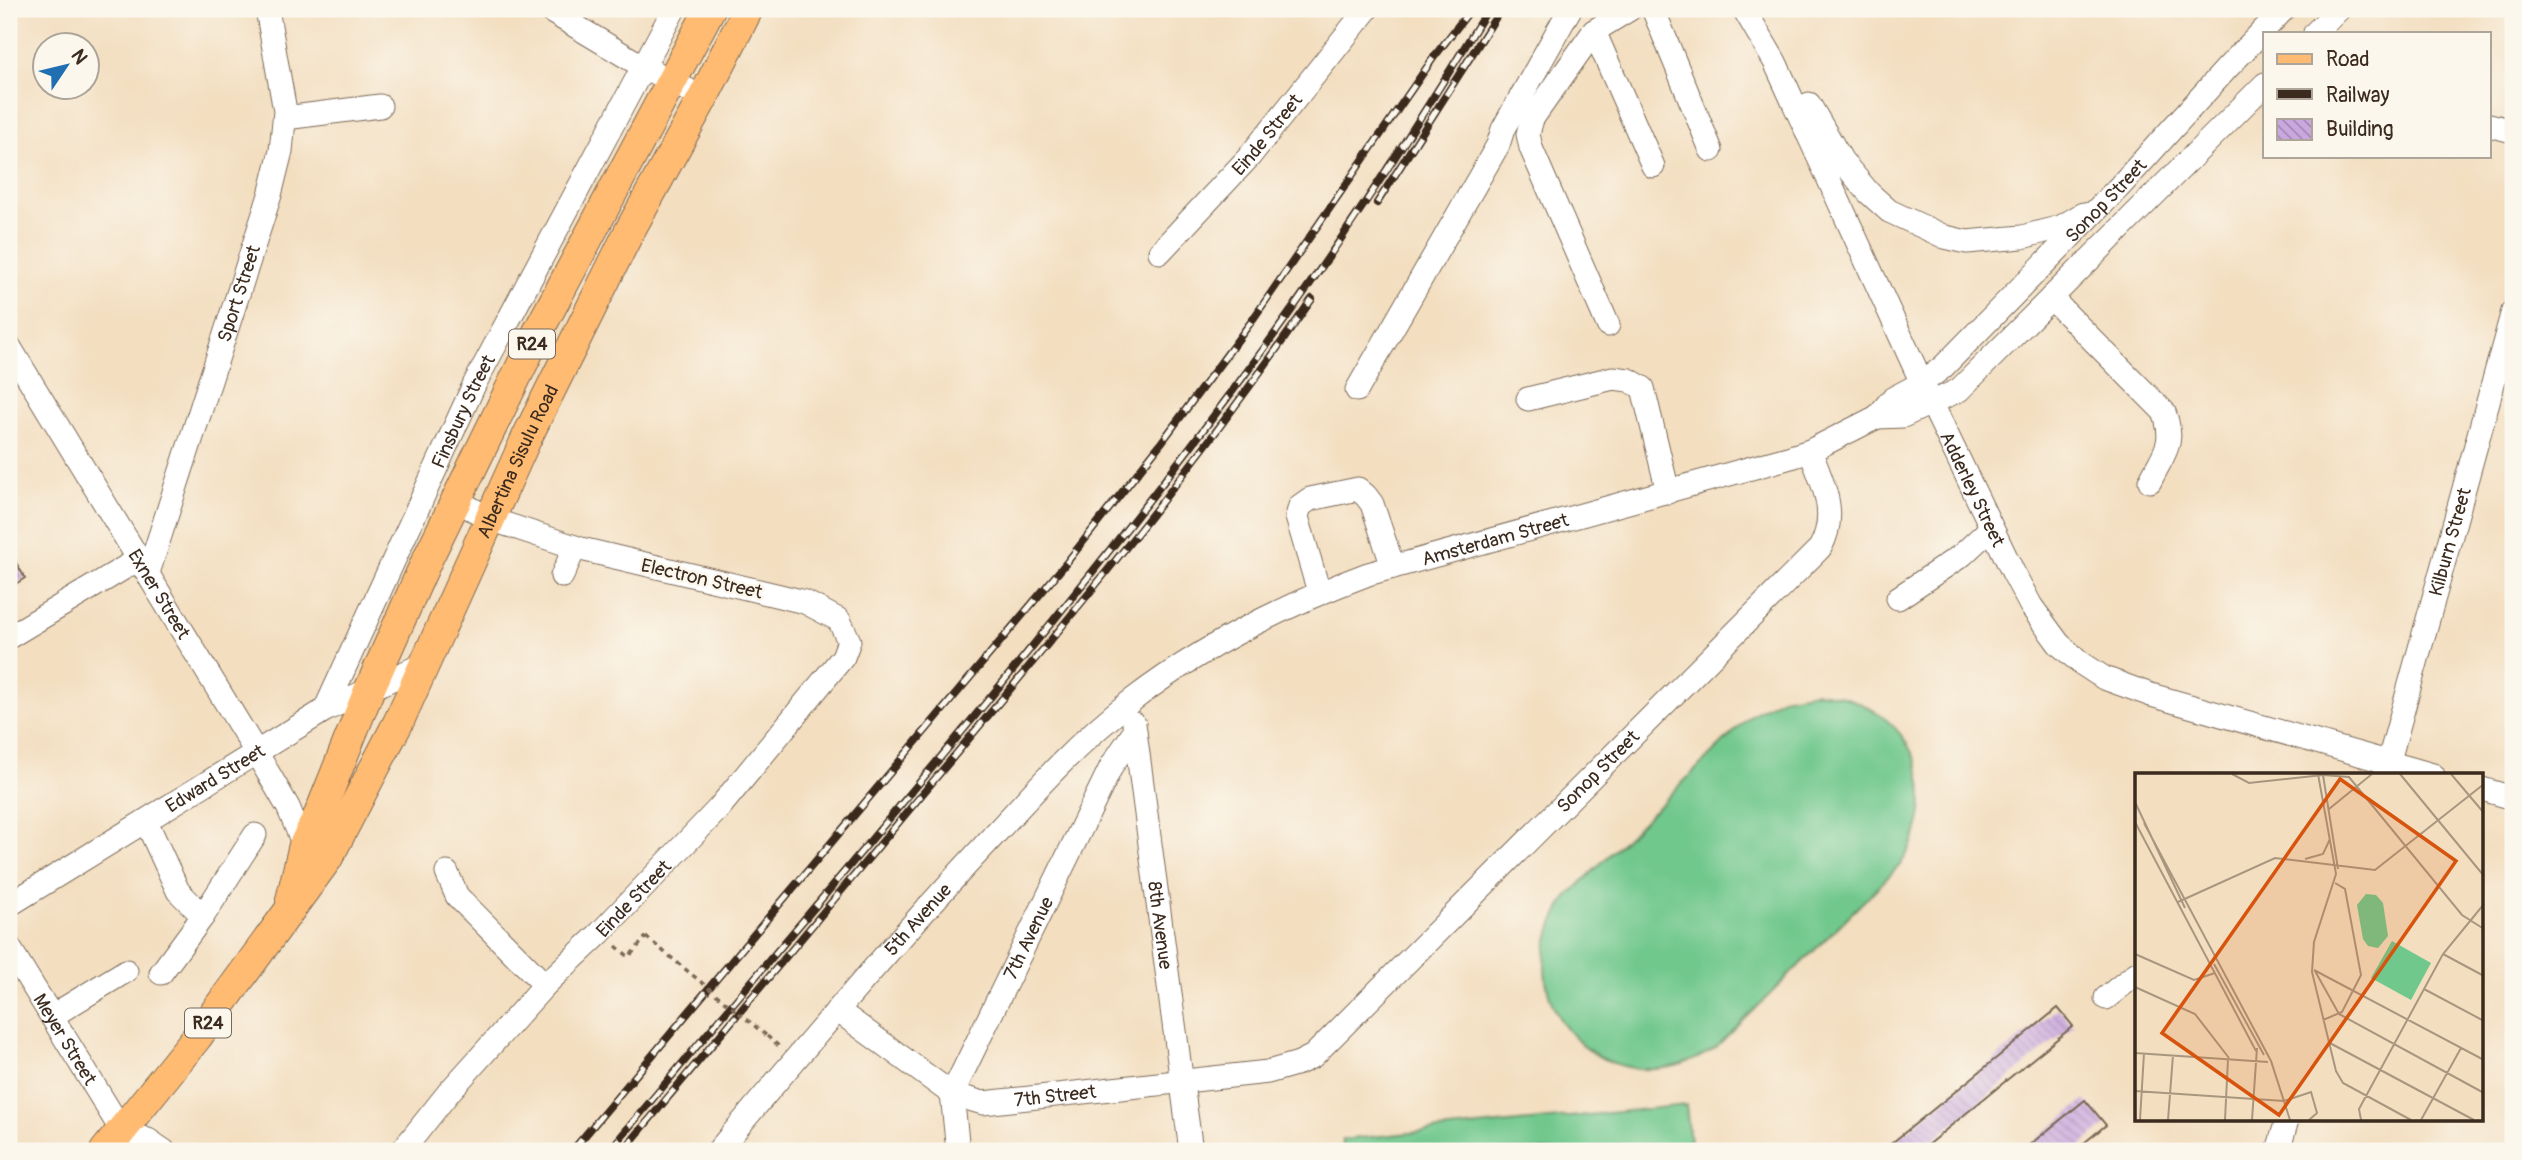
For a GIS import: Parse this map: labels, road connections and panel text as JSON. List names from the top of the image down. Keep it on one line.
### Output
{"streets":{"main road":["R24","Albertina Sisulu Road"],"street":["Einde Street","Sonop Street","Sport Street","Finsbury Street","Adderley Street","Amsterdam Street","Kilburn Street","Electron Street","Exner Street","Edward Street","5th Avenue","8th Avenue","7th Avenue","Meyer Street","7th Street"]},"crossings":[["Einde Street","Electron Street"],["Sonop Street","Adderley Street"],["Sonop Street","Amsterdam Street"],["Sonop Street","7th Street"],["Sport Street","Exner Street"],["Finsbury Street","Edward Street"],["Albertina Sisulu Road","Electron Street"],["Albertina Sisulu Road","Exner Street"],["Albertina Sisulu Road","Edward Street"],["Albertina Sisulu Road","Meyer Street"],["Adderley Street","Amsterdam Street"],["Adderley Street","Kilburn Street"],["Amsterdam Street","5th Avenue"],["Amsterdam Street","8th Avenue"],["Exner Street","Edward Street"],["5th Avenue","8th Avenue"],["5th Avenue","7th Street"],["8th Avenue","7th Avenue"],["8th Avenue","7th Street"],["7th Avenue","7th Street"]],"legend":["Road","Railway","Building"],"north":"top right"}
